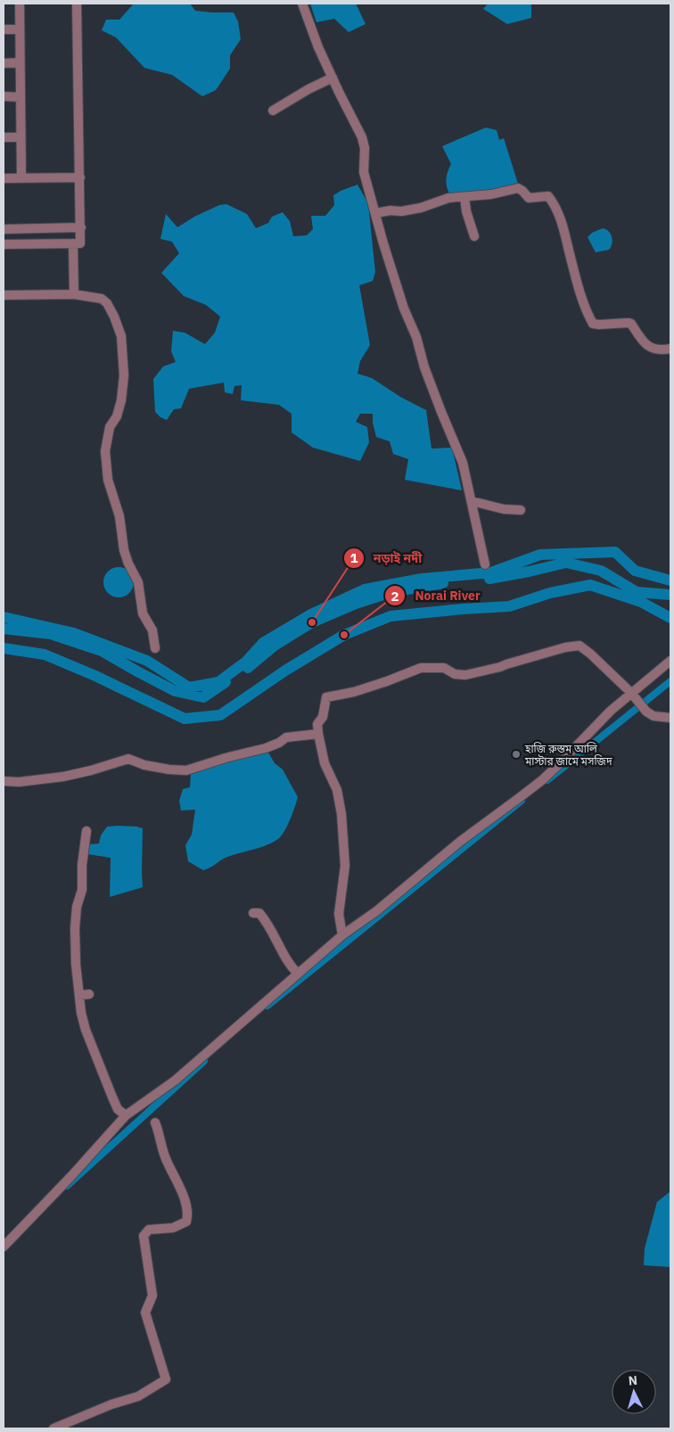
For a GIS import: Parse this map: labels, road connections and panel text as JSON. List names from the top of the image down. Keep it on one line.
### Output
{"places":["নড়াই নদী","Norai River","হাজি রুস্তম আলি মাস্টার জামে মসজিদ"],"north":"top"}
